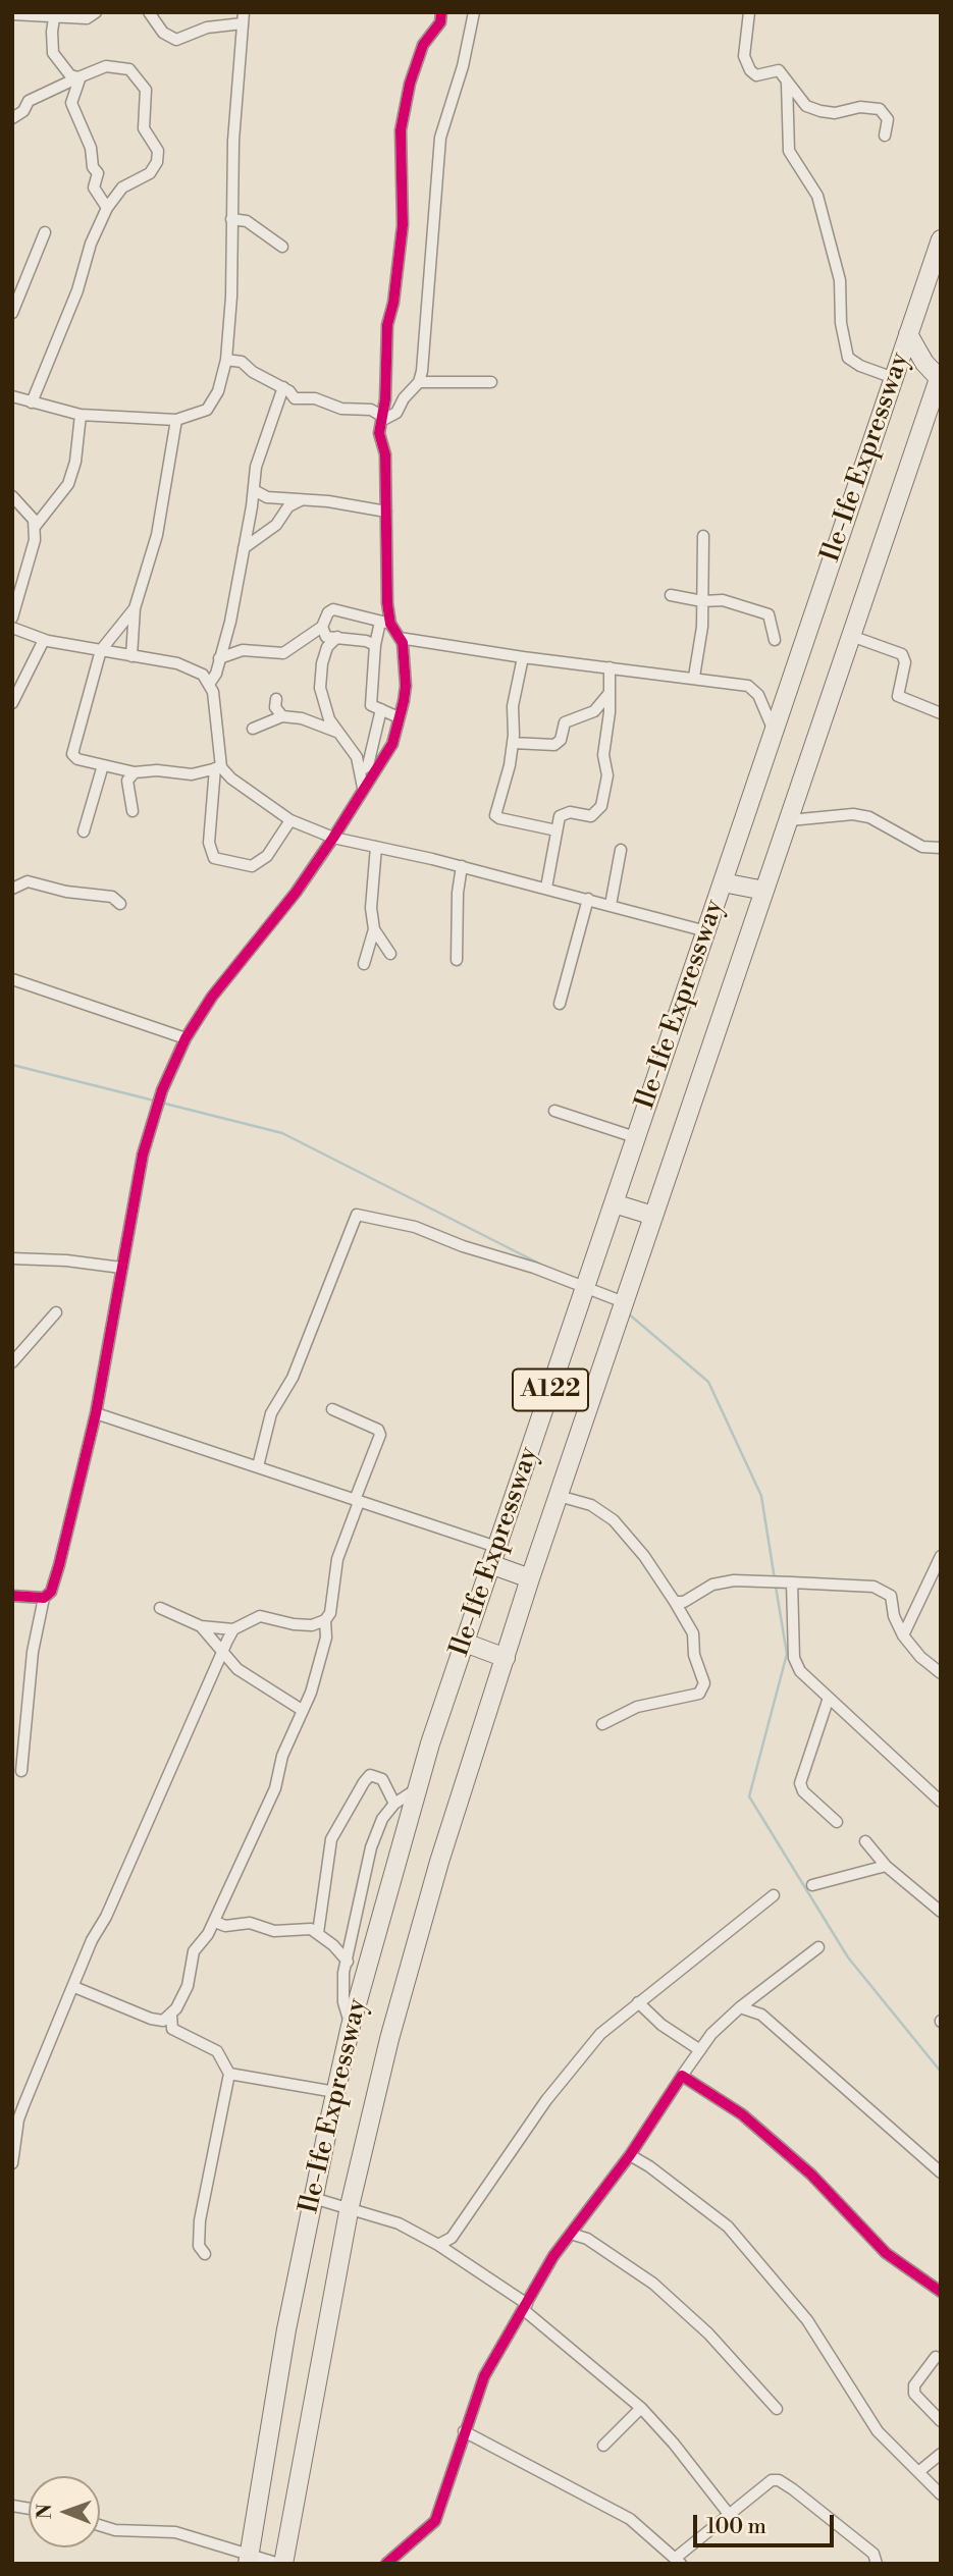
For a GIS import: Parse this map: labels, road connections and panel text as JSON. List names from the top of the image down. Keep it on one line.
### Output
{"streets":{"highway":["Ile-Ife Expressway","A122"]},"scale_bar":"100 m","north":"left"}
